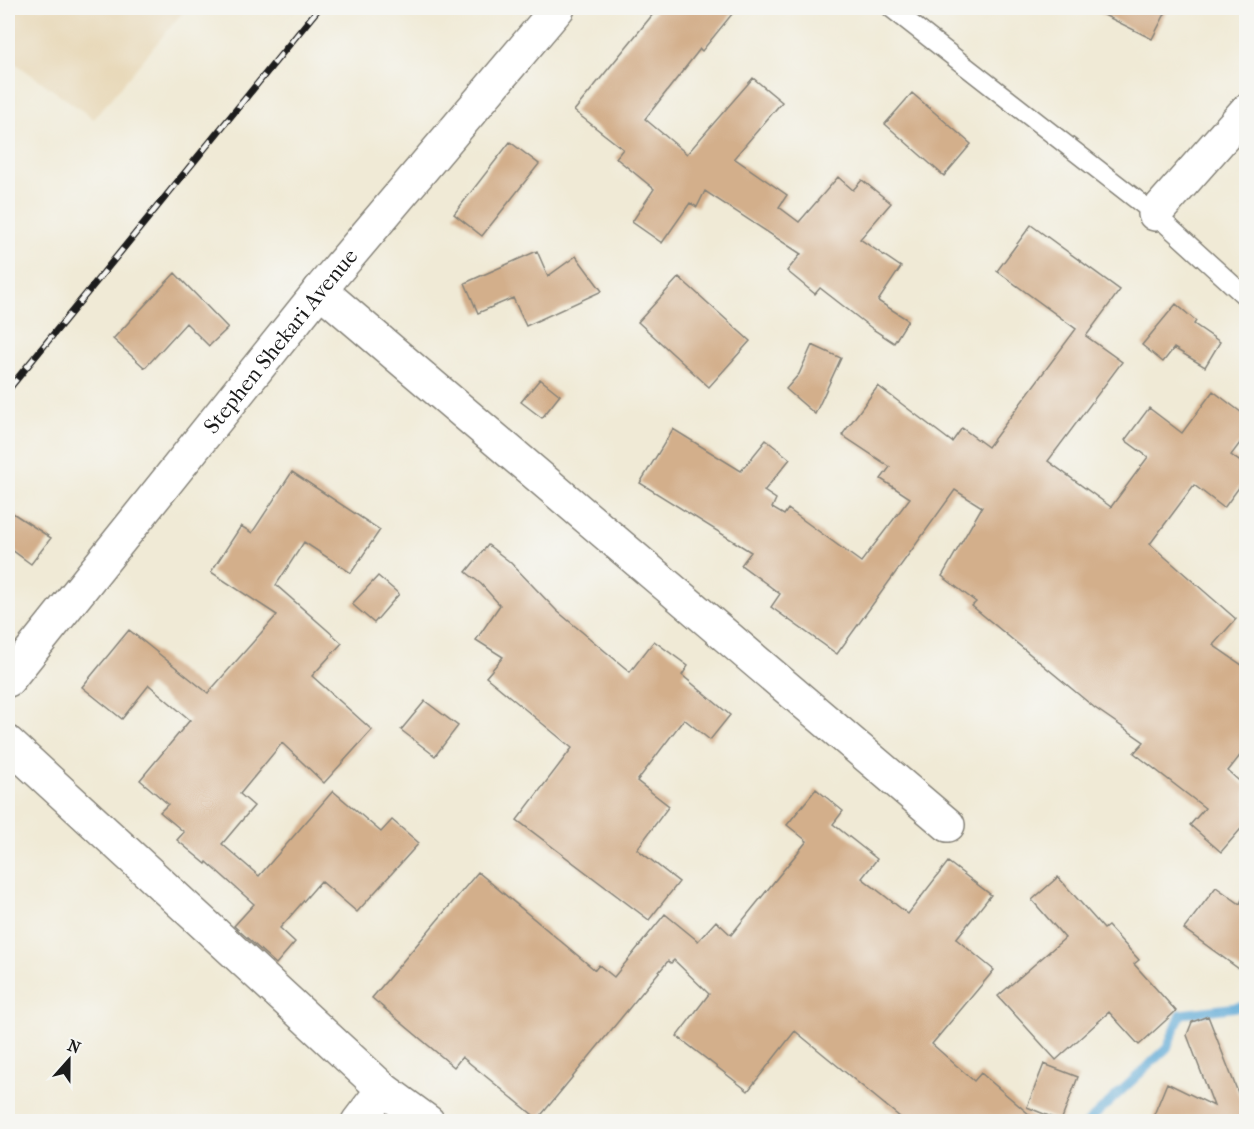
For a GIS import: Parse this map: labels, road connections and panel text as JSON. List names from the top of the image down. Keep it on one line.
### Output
{"streets":{"street":["Stephen Shekari Avenue"]},"north":"top"}
